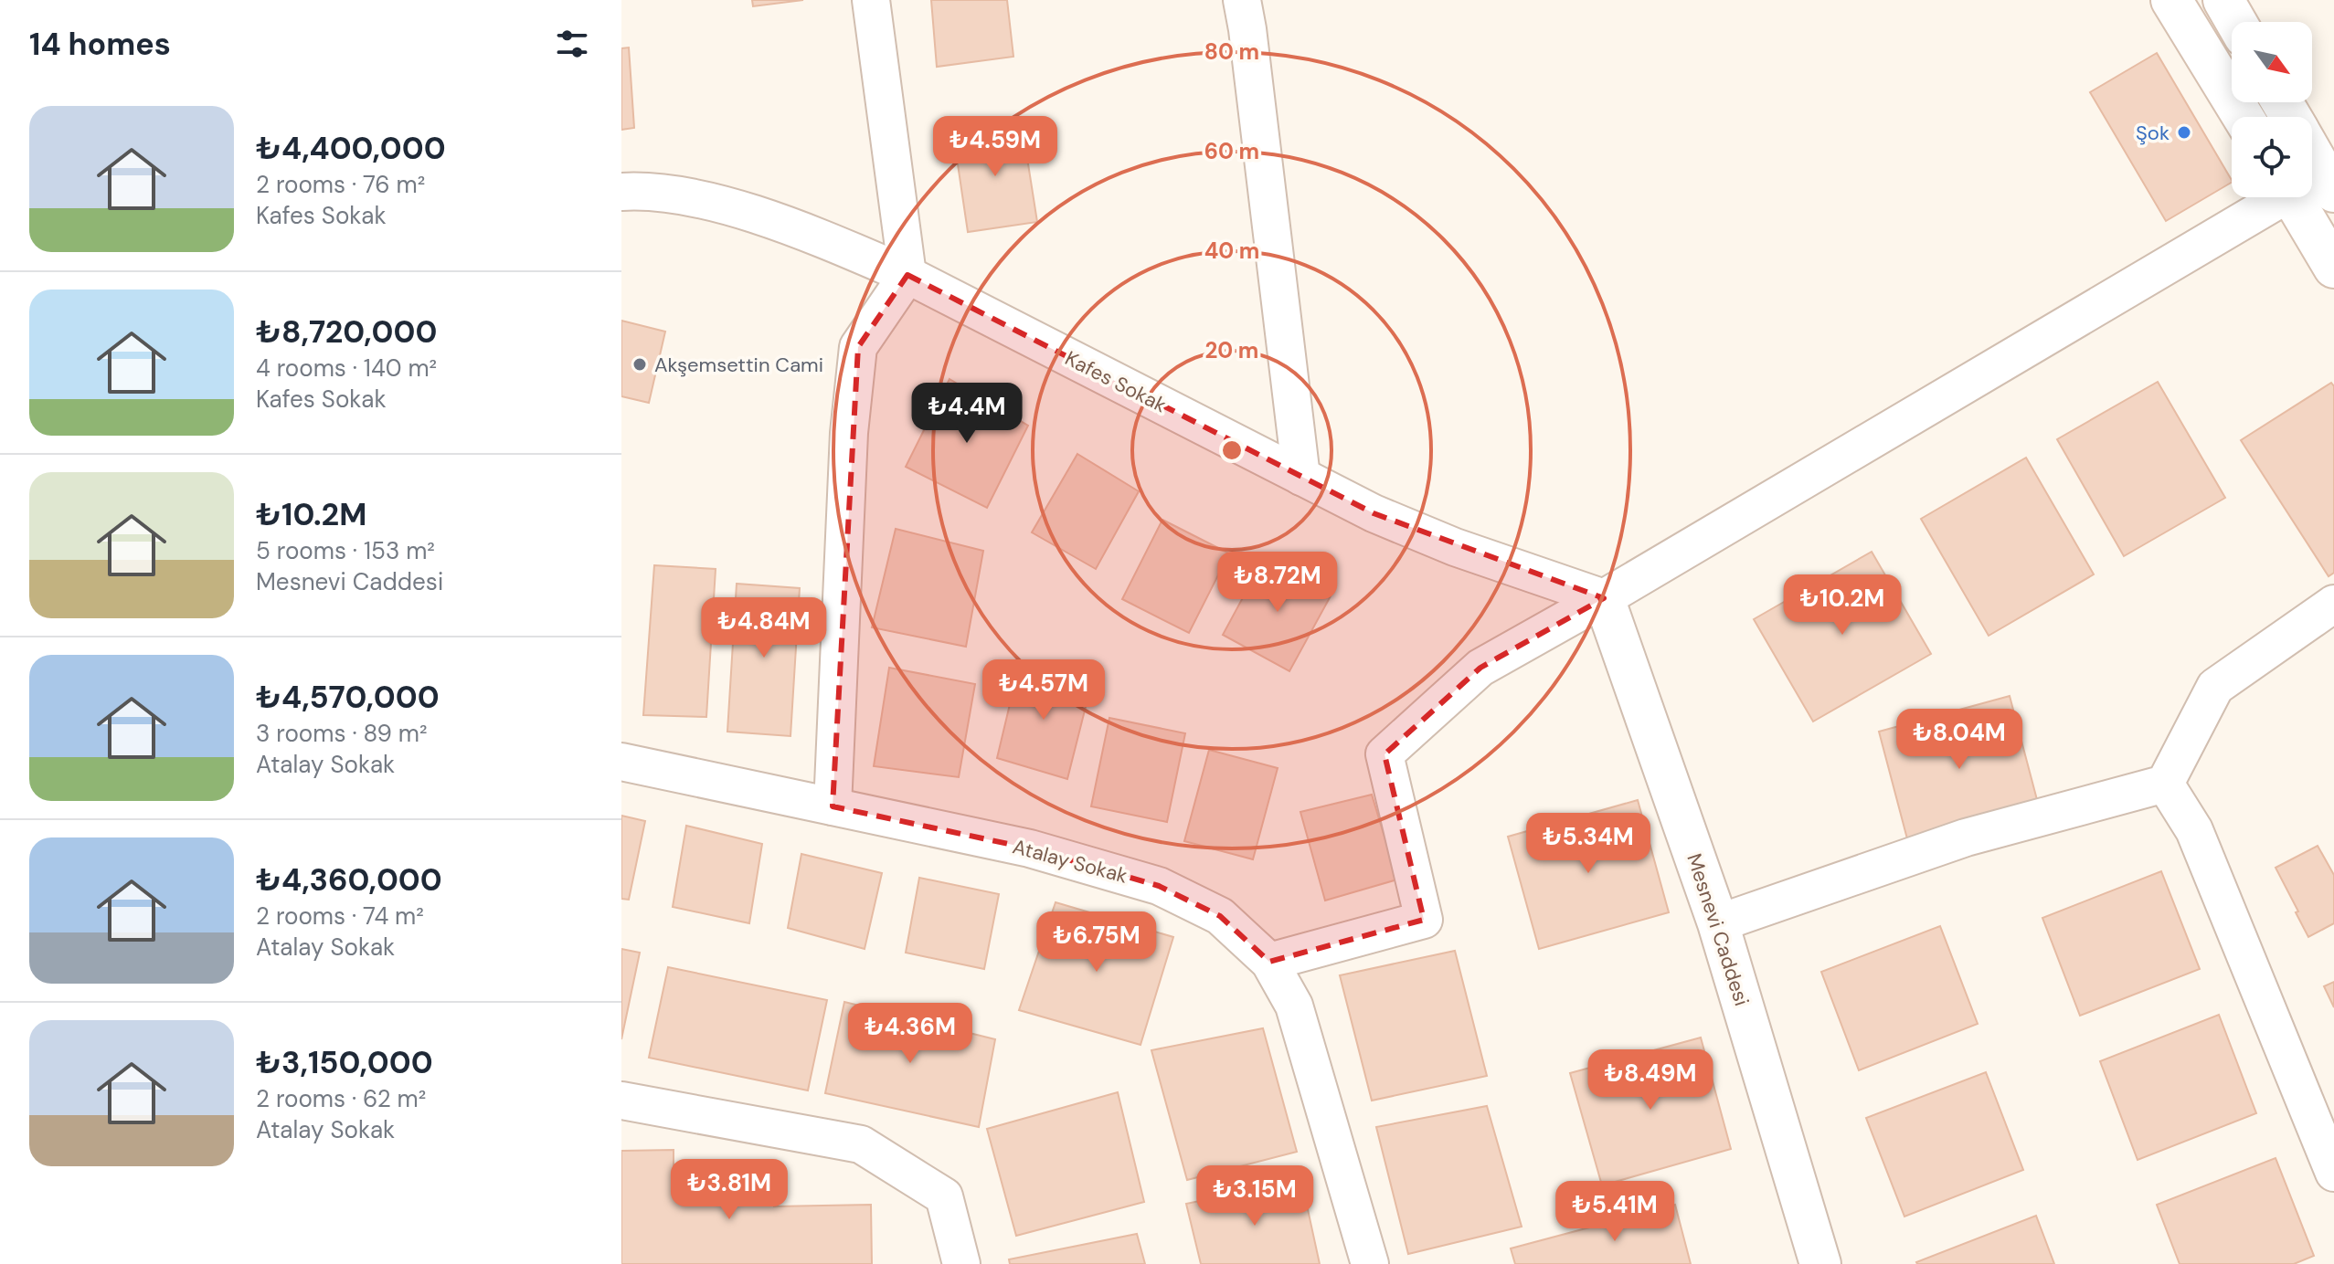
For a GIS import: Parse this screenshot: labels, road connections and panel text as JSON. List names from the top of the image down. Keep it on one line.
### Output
{"streets":{"street":["Kafes Sokak","Atalay Sokak","Mesnevi Caddesi"]},"crossings":[["Kafes Sokak","Mesnevi Caddesi"]],"places":["Şok","Akşemsettin Cami"],"north":"bottom right","page":{"heading":"14 homes","list":[{"name":"₺4,400,000","note":"2 rooms · 76 m² · Kafes Sokak"},{"name":"₺8,720,000","note":"4 rooms · 140 m² · Kafes Sokak"},{"name":"₺10.2M","note":"5 rooms · 153 m² · Mesnevi Caddesi"},{"name":"₺4,570,000","note":"3 rooms · 89 m² · Atalay Sokak"},{"name":"₺4,360,000","note":"2 rooms · 74 m² · Atalay Sokak"},{"name":"₺3,150,000","note":"2 rooms · 62 m² · Atalay Sokak"}],"price":["₺4.59M","₺4.4M","₺8.72M","₺10.2M","₺4.84M","₺4.57M","₺8.04M","₺5.34M","₺6.75M","₺4.36M","₺8.49M","₺3.81M","₺3.15M","₺5.41M"]},"rings":["80 m","60 m","40 m","20 m"]}
